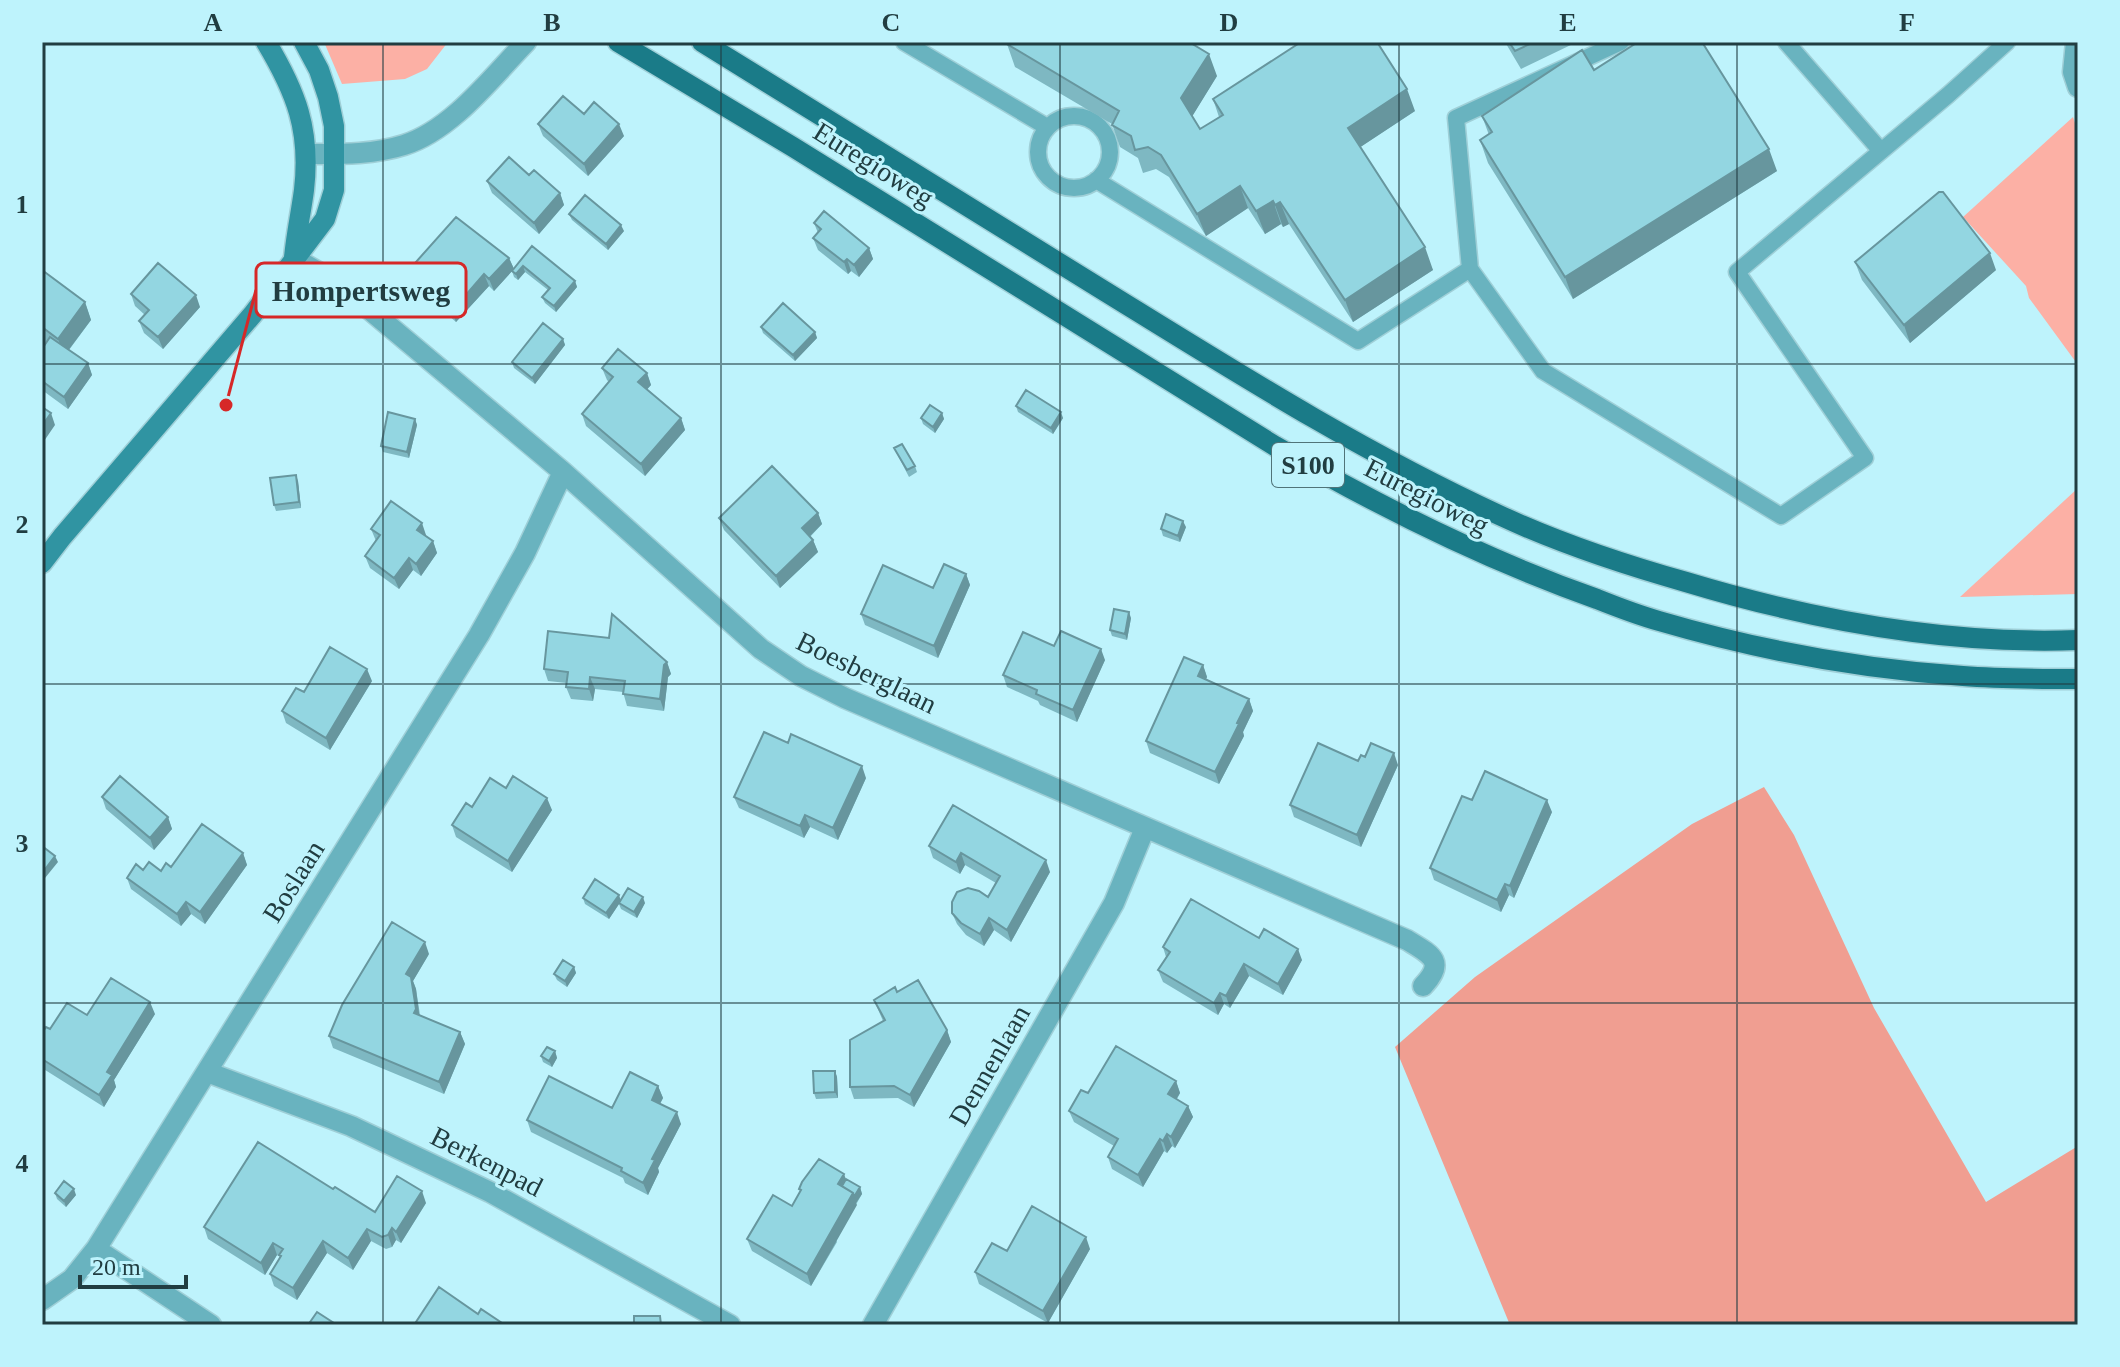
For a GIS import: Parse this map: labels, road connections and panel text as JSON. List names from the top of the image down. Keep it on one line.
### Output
{"streets":{"main road":["Euregioweg","S100"],"street":["Boesberglaan","Boslaan","Dennenlaan","Berkenpad"]},"crossings":[["Boesberglaan","Boslaan"],["Boesberglaan","Dennenlaan"],["Boslaan","Berkenpad"]],"places":["Hompertsweg"],"scale_bar":"20 m","grid":{"columns":["A","B","C","D","E","F"],"rows":["1","2","3","4"]}}
